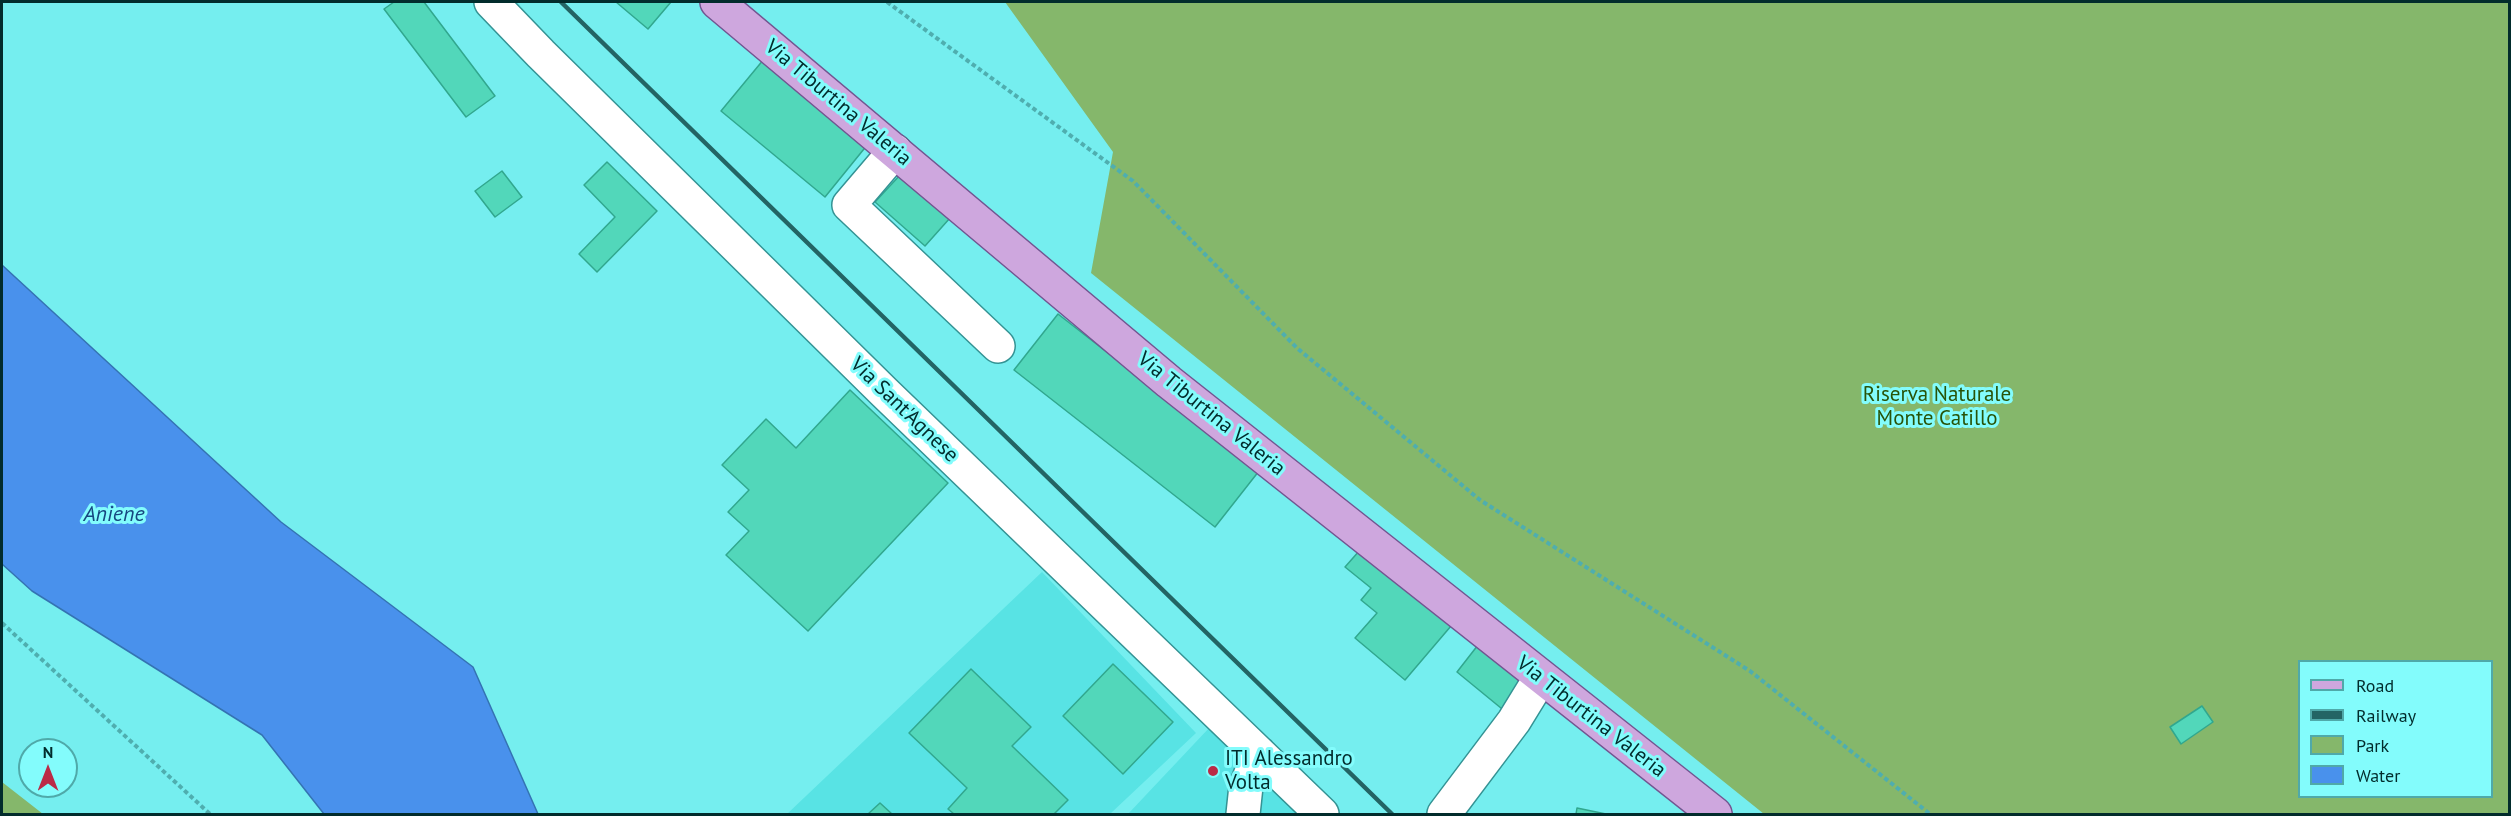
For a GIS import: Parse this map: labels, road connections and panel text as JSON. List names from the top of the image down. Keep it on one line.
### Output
{"streets":{"main road":["Via Tiburtina Valeria"],"street":["Via Sant'Agnese"]},"water":["Aniene"],"parks":["Riserva Naturale Monte Catillo"],"places":["ITI Alessandro Volta"],"legend":["Road","Railway","Park","Water"],"north":"top"}
